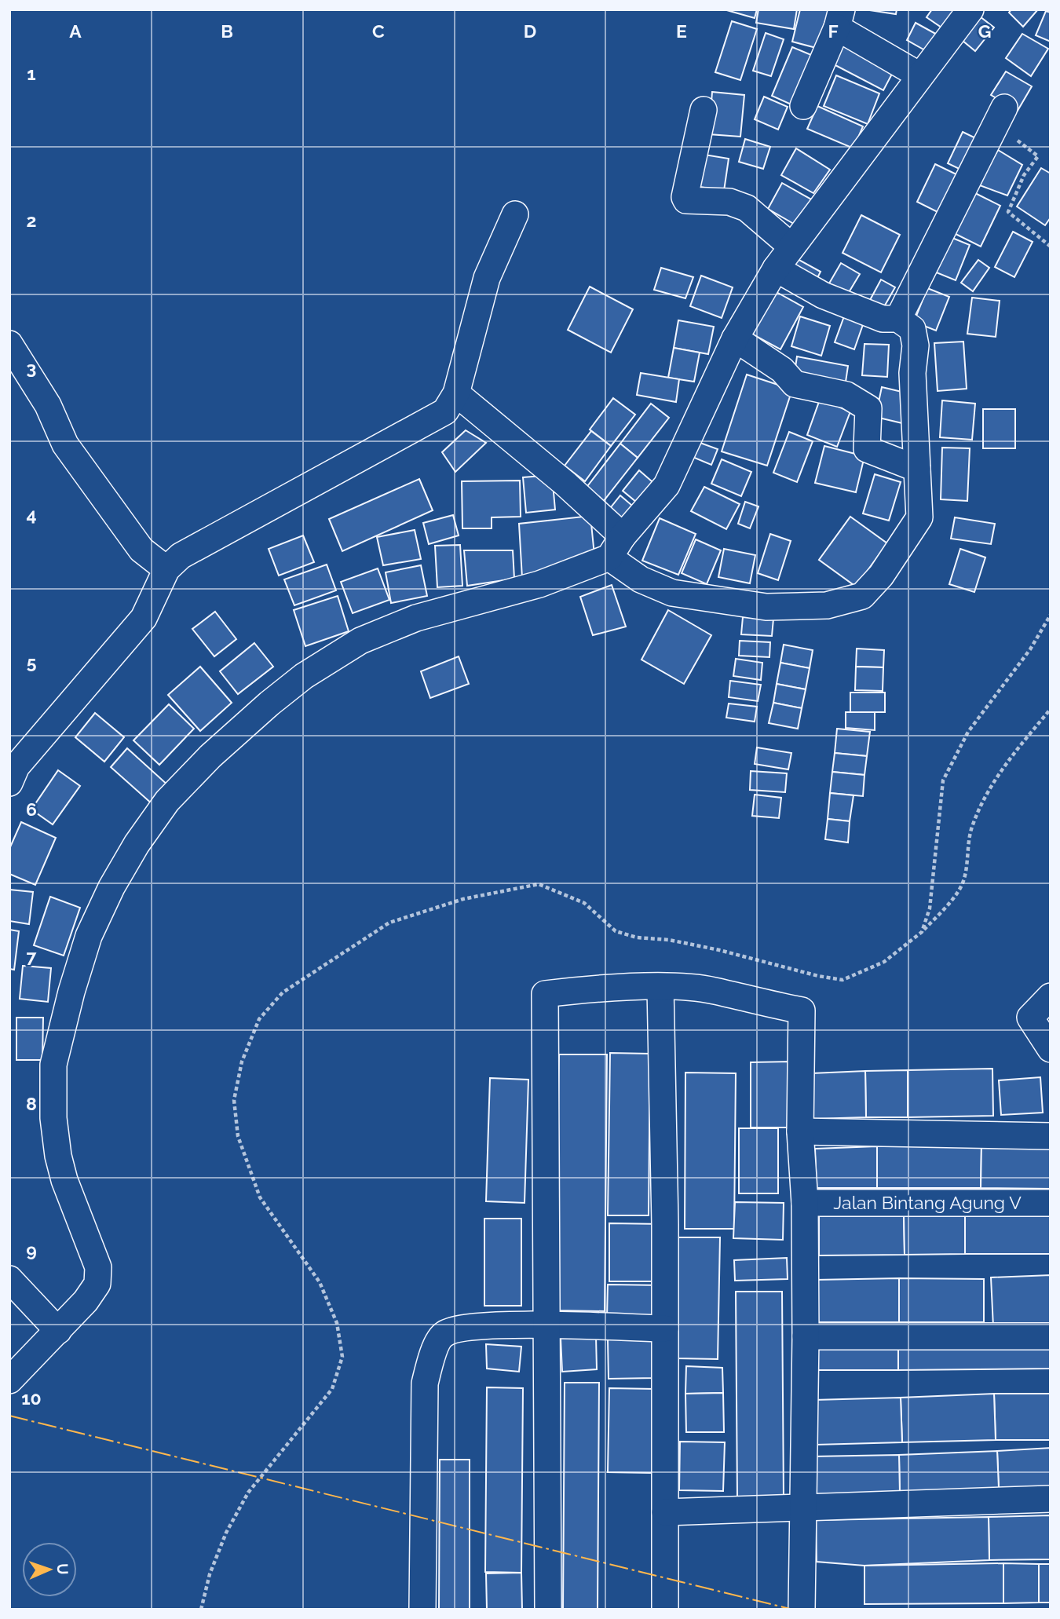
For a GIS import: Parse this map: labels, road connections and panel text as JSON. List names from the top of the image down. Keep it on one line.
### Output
{"streets":{"street":["Jalan Bintang Agung V"]},"north":"right","grid":{"columns":["A","B","C","D","E","F","G"],"rows":["1","2","3","4","5","6","7","8","9","10"]}}
